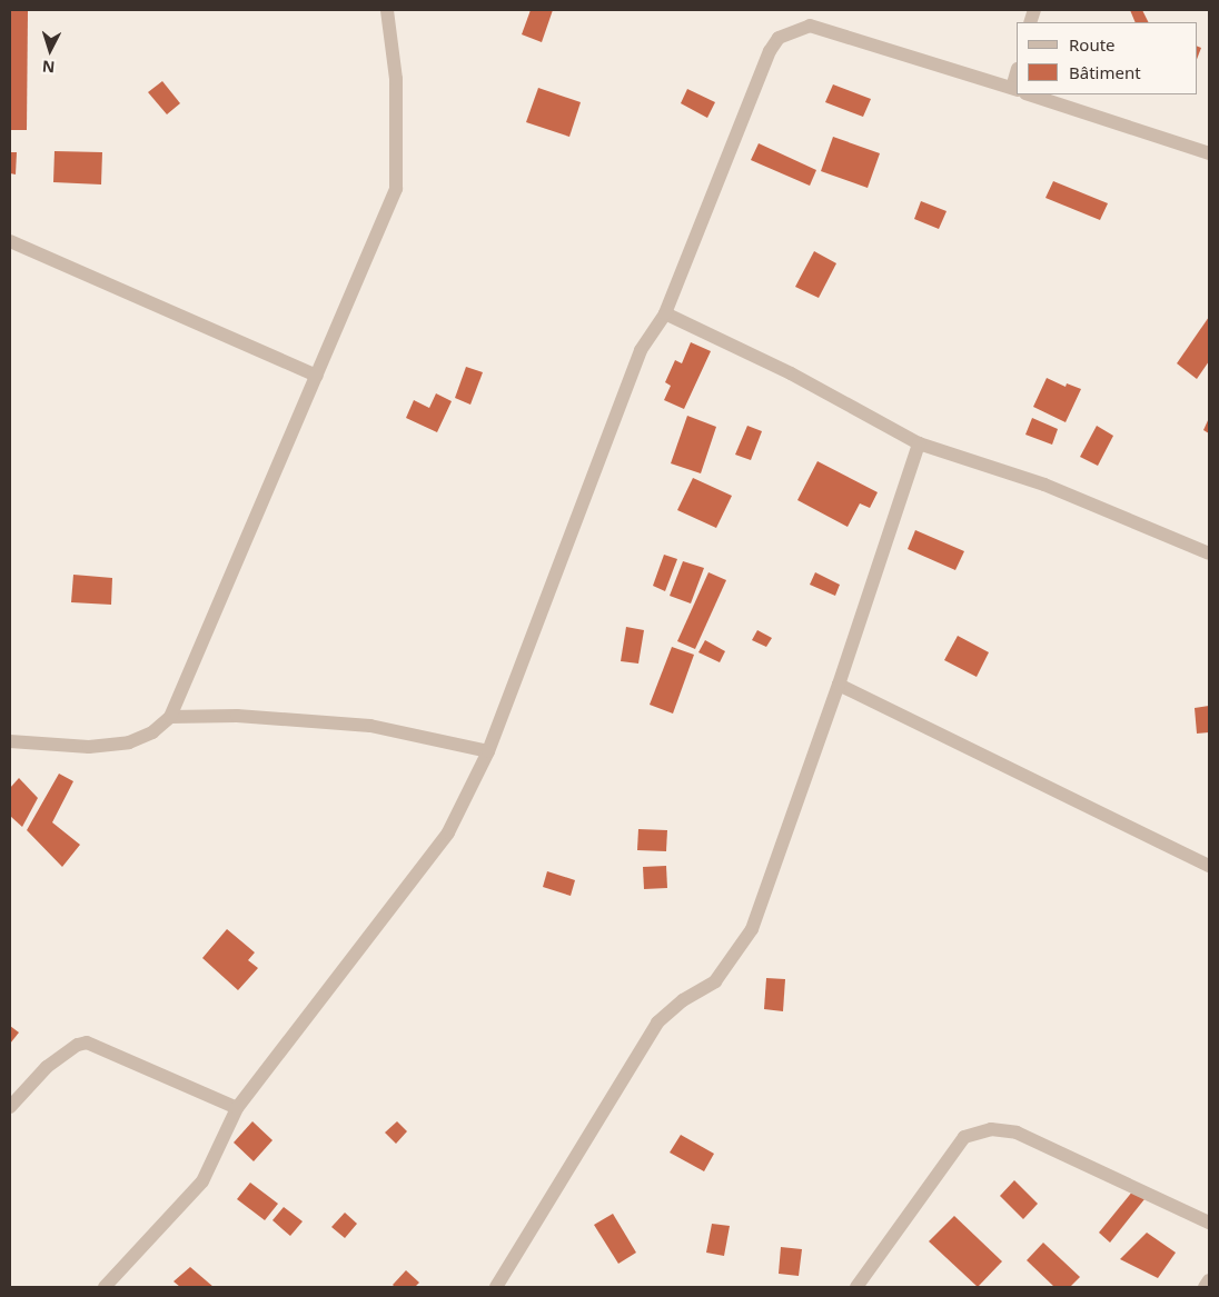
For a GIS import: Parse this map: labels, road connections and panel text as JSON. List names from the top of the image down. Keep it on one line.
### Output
{"legend":["Route","Bâtiment"],"north":"bottom"}
